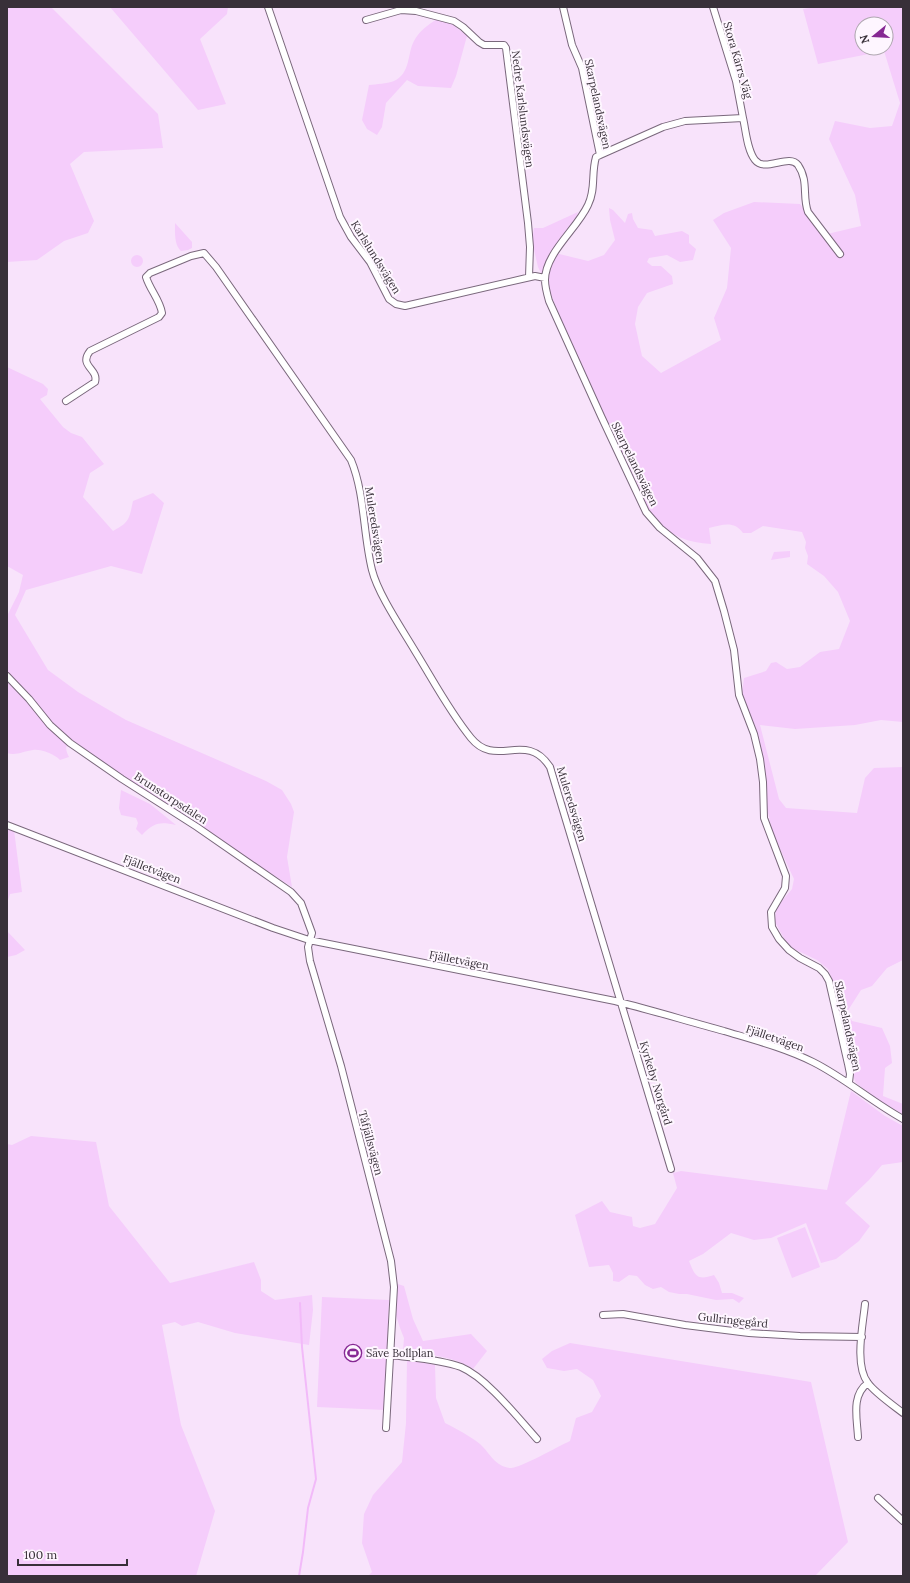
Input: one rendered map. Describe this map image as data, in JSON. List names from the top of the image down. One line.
{"streets":{"street":["Stora Kärrs Väg","Skarpelandsvägen","Nedre Karlslundsvägen","Karlslundsvägen","Muleredsvägen","Brunstorpsdalen","Fjälletvägen","Kyrkeby Norgård","Tåfjällsvägen","Gullringegård"]},"crossings":[["Skarpelandsvägen","Karlslundsvägen"],["Skarpelandsvägen","Fjälletvägen"],["Nedre Karlslundsvägen","Karlslundsvägen"],["Muleredsvägen","Fjälletvägen"],["Muleredsvägen","Kyrkeby Norgård"],["Brunstorpsdalen","Fjälletvägen"],["Brunstorpsdalen","Tåfjällsvägen"],["Fjälletvägen","Kyrkeby Norgård"],["Fjälletvägen","Tåfjällsvägen"]],"places":{"sports":["Säve Bollplan"]},"scale_bar":"100 m","north":"left"}
